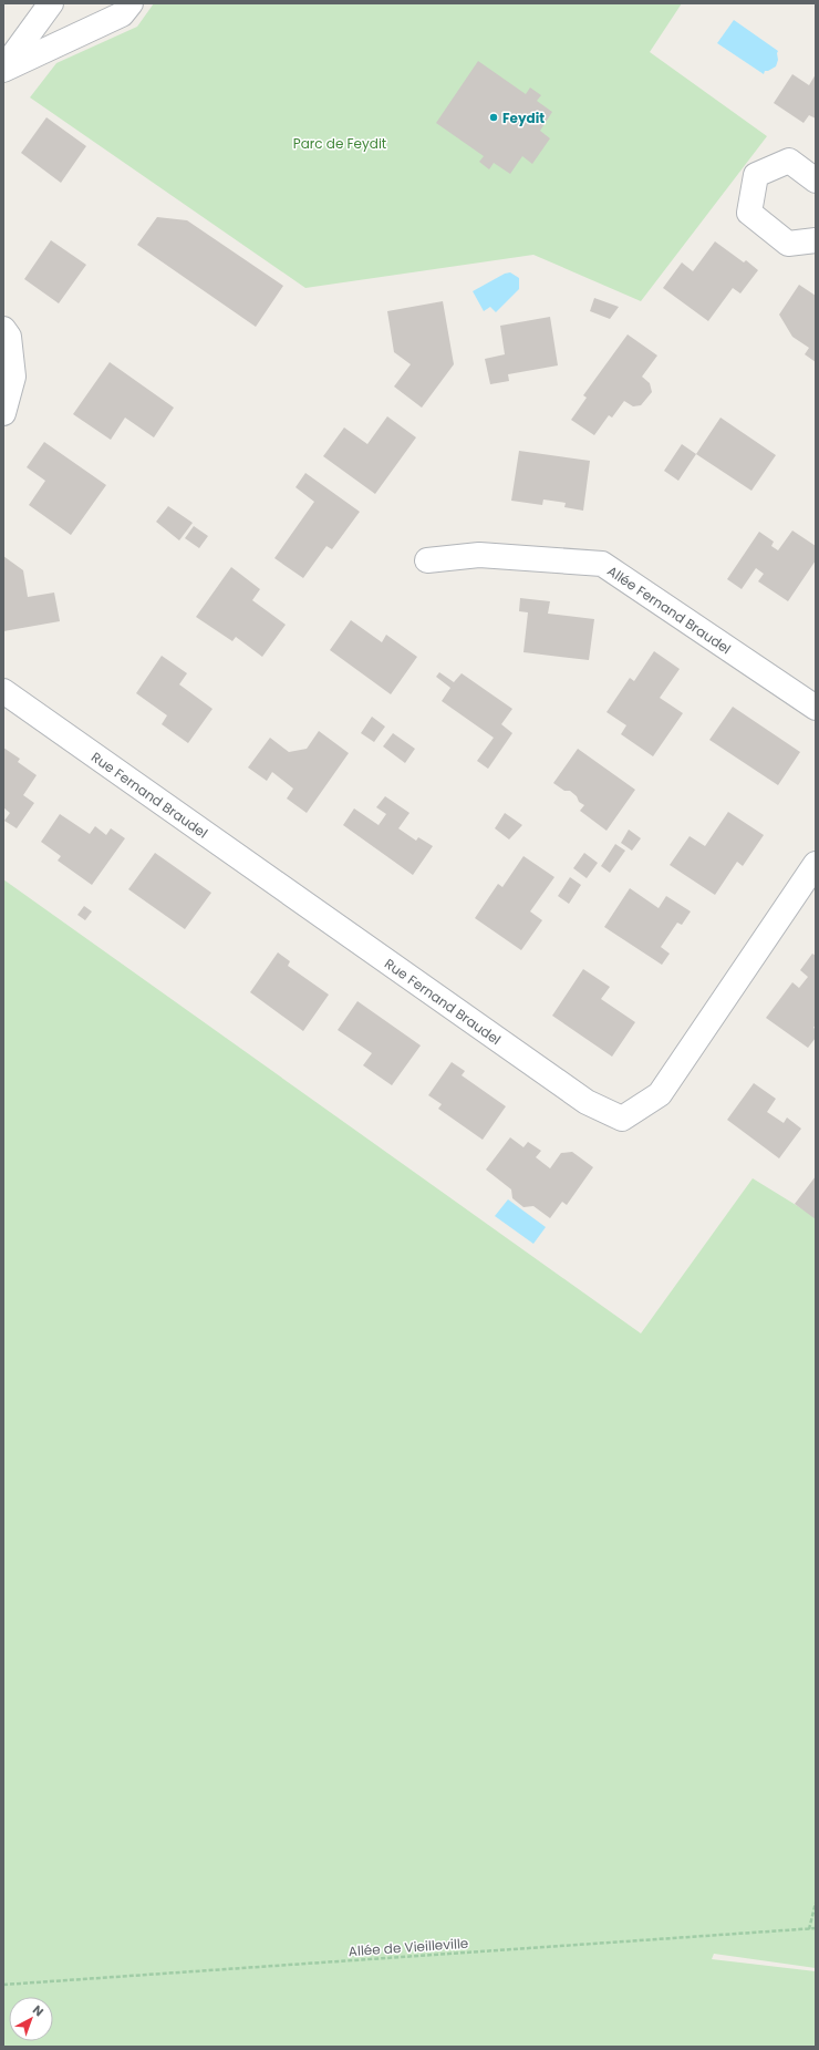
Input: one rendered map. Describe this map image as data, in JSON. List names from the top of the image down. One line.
{"streets":{"street":["Allée Fernand Braudel","Rue Fernand Braudel"],"path":["Allée de Vieilleville"]},"parks":["Parc de Feydit"],"places":["Feydit"],"north":"top right"}
